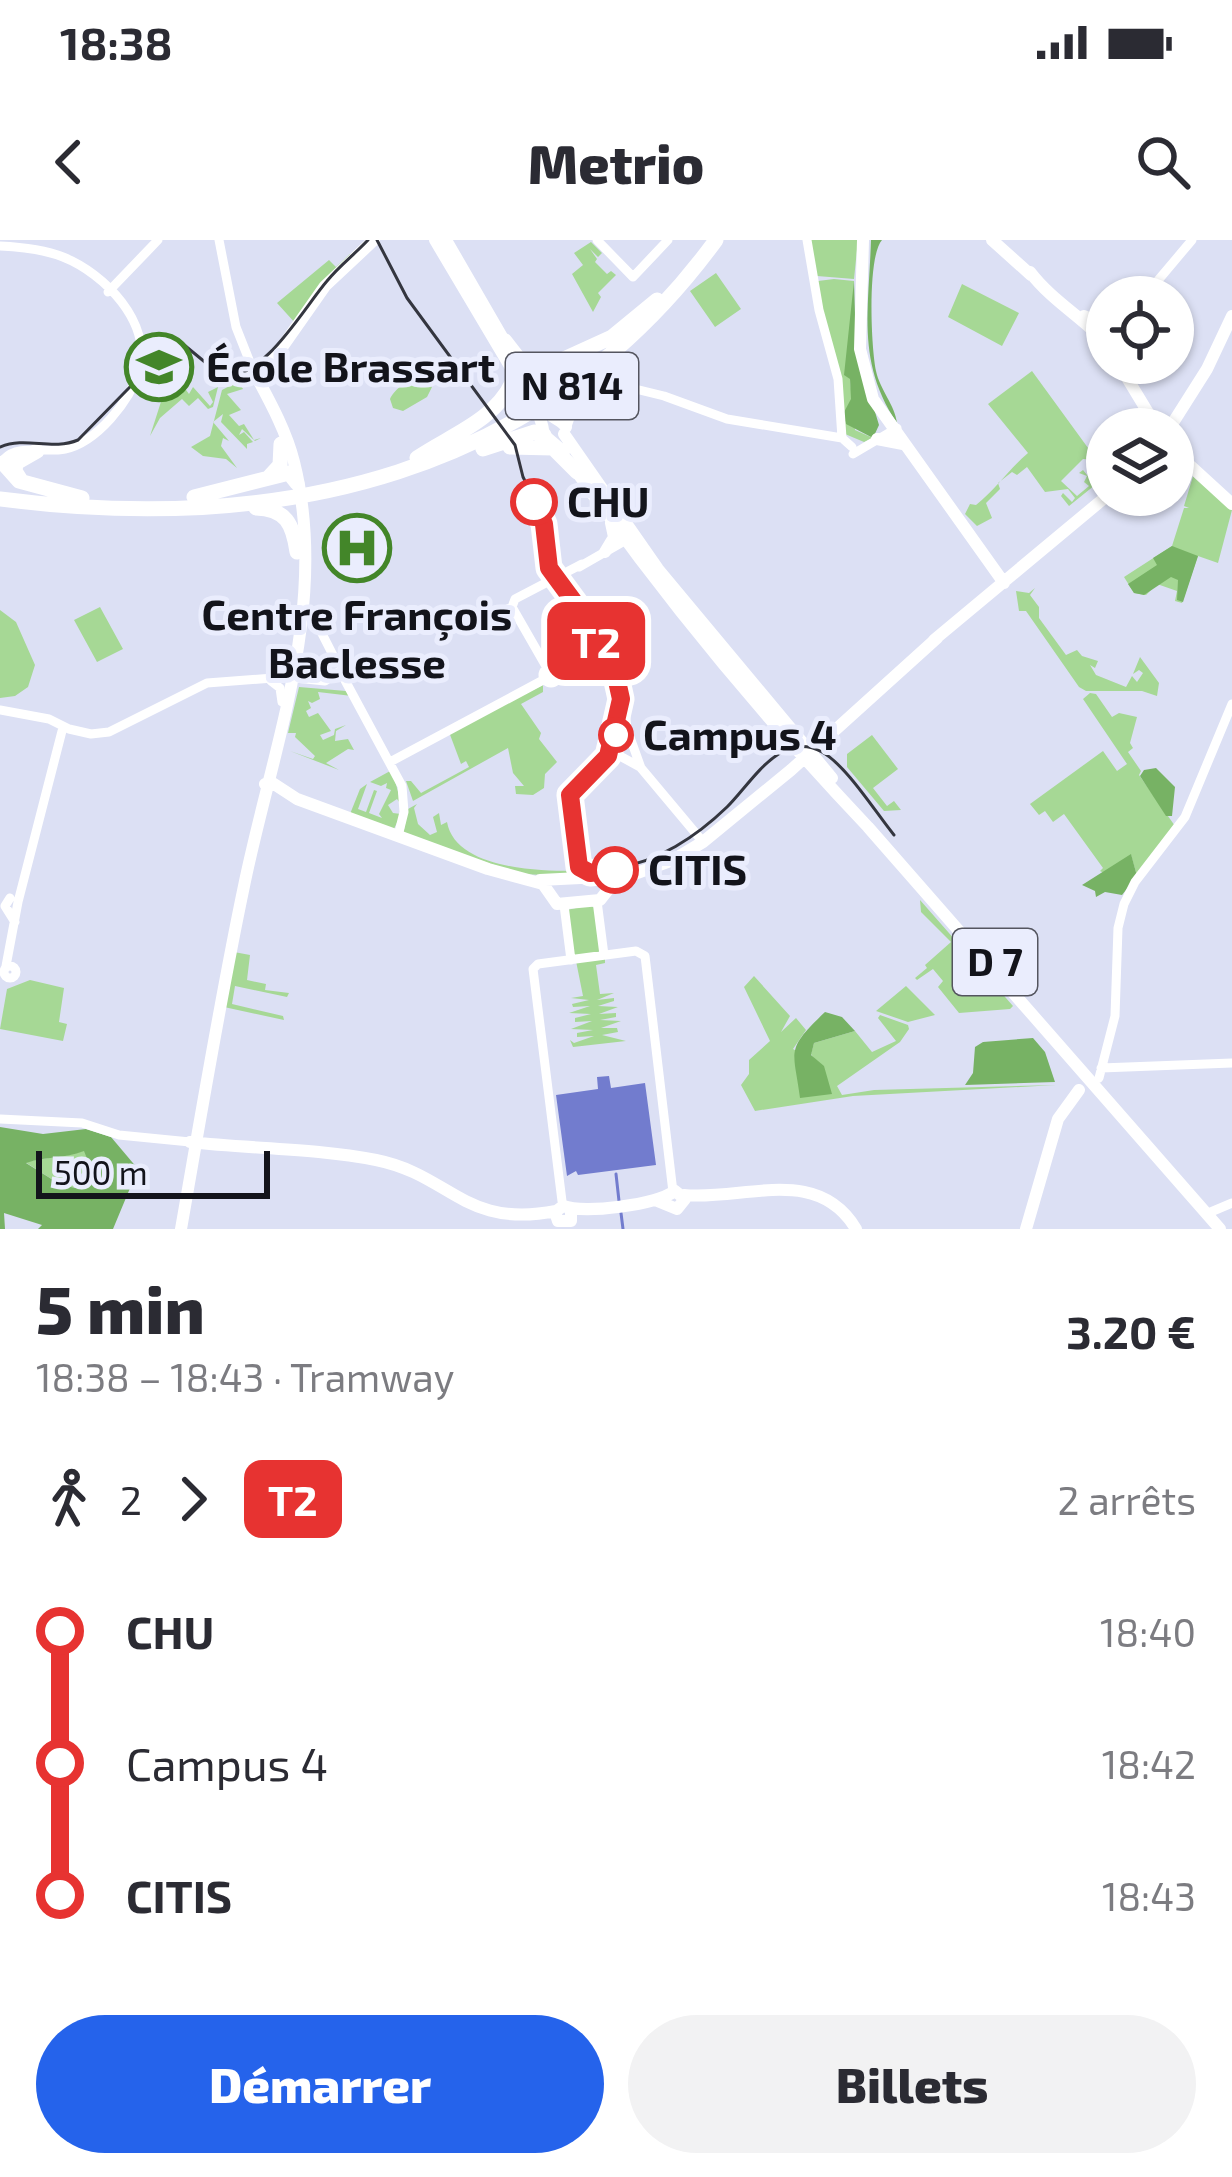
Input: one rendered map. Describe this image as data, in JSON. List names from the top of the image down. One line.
{"streets":{"highway":["N 814"],"main road":["D 7"]},"places":{"school or university":["École Brassart"],"other":["CHU","Campus 4","CITIS"],"hospital":["Centre François Baclesse"]},"lines":["tram line T2"],"scale_bar":"500 m","page":{"status":"18:38","header":"Metrio","on_map":"T2","scale":"500 m","heading":["5 min","18:38 – 18:43 · Tramway","3.20 €"],"legs":["2","T2","2 arrêts"],"list":[{"name":"CHU","value":"18:40"},{"name":"Campus 4","value":"18:42"},{"name":"CITIS","value":"18:43"}],"buttons":["Démarrer","Billets"]}}
